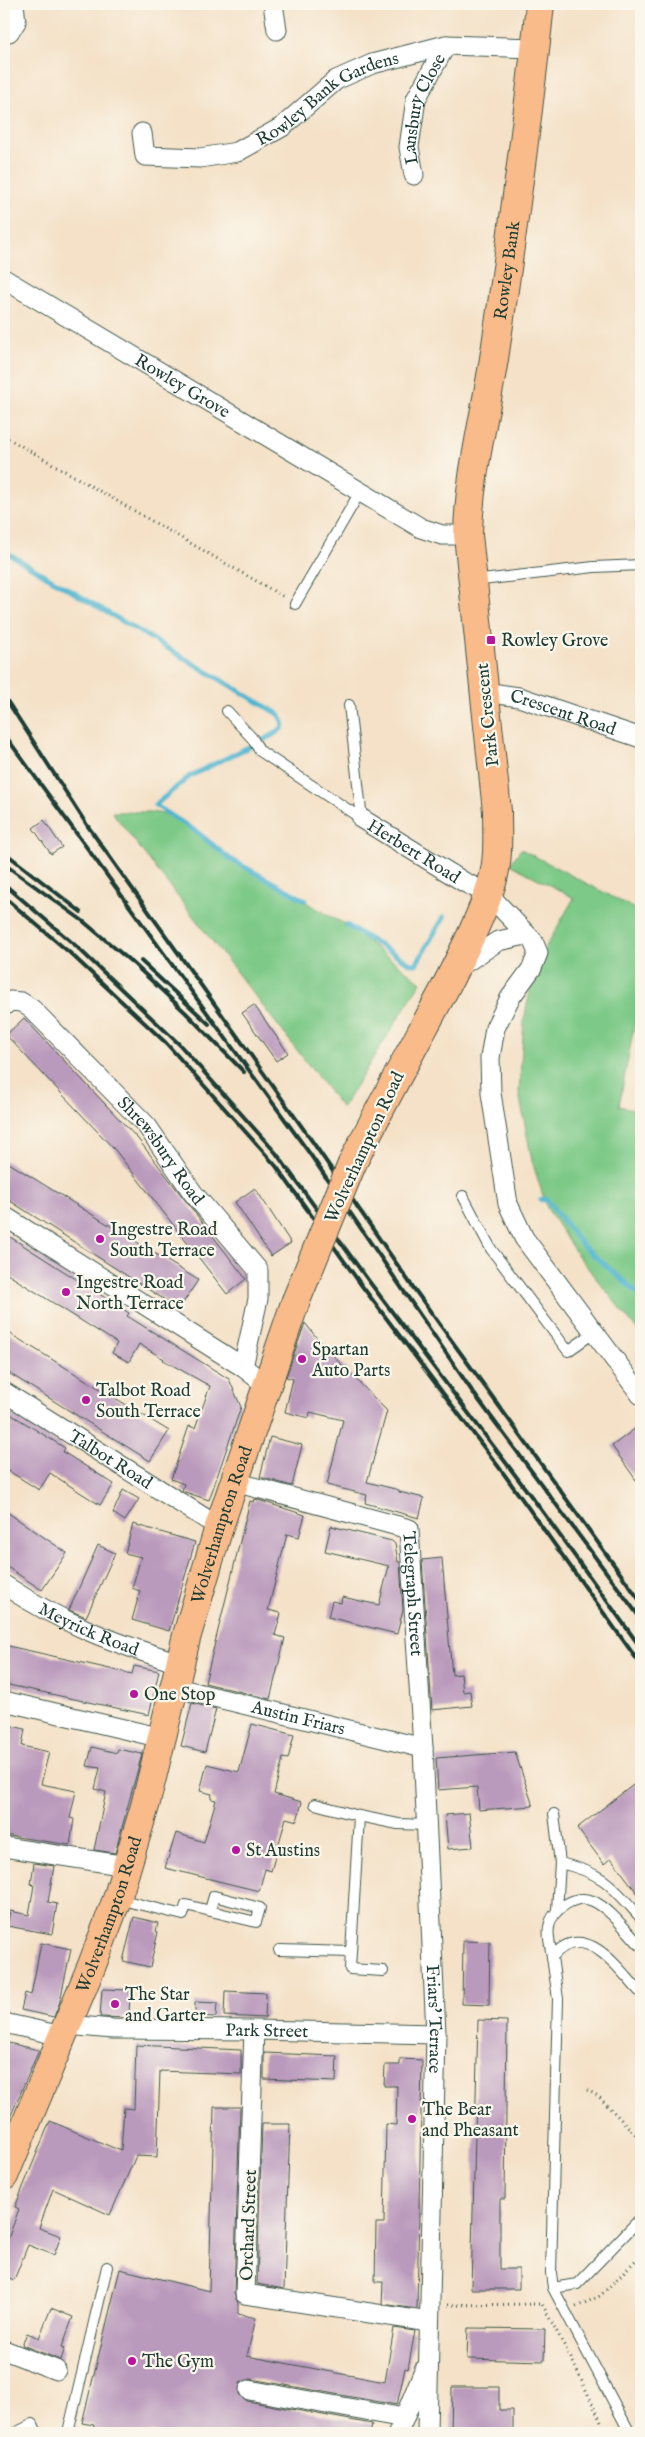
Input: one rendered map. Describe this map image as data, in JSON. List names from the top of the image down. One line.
{"streets":{"highway":["Rowley Bank","Park Crescent","Wolverhampton Road"],"street":["Rowley Bank Gardens","Lansbury Close","Rowley Grove","Crescent Road","Herbert Road","Shrewsbury Road","Talbot Road","Telegraph Street","Meyrick Road","Austin Friars","Friars' Terrace","Park Street","Orchard Street"]},"crossings":[["Rowley Bank Gardens","Lansbury Close"],["Rowley Bank Gardens","Rowley Bank"],["Rowley Bank","Rowley Grove"],["Rowley Bank","Park Crescent"],["Rowley Grove","Park Crescent"],["Crescent Road","Park Crescent"],["Park Crescent","Herbert Road"],["Park Crescent","Wolverhampton Road"],["Herbert Road","Wolverhampton Road"],["Wolverhampton Road","Talbot Road"],["Wolverhampton Road","Telegraph Street"],["Wolverhampton Road","Meyrick Road"],["Wolverhampton Road","Austin Friars"],["Wolverhampton Road","Park Street"],["Telegraph Street","Austin Friars"],["Telegraph Street","Friars' Terrace"],["Meyrick Road","Austin Friars"],["Austin Friars","Friars' Terrace"],["Friars' Terrace","Park Street"],["Friars' Terrace","Orchard Street"],["Park Street","Orchard Street"]],"places":{"transit":["Rowley Grove"],"other":["Ingestre Road South Terrace","Ingestre Road North Terrace","Spartan Auto Parts","Talbot Road South Terrace","One Stop","St Austins","The Star and Garter","The Bear and Pheasant","The Gym"]}}
